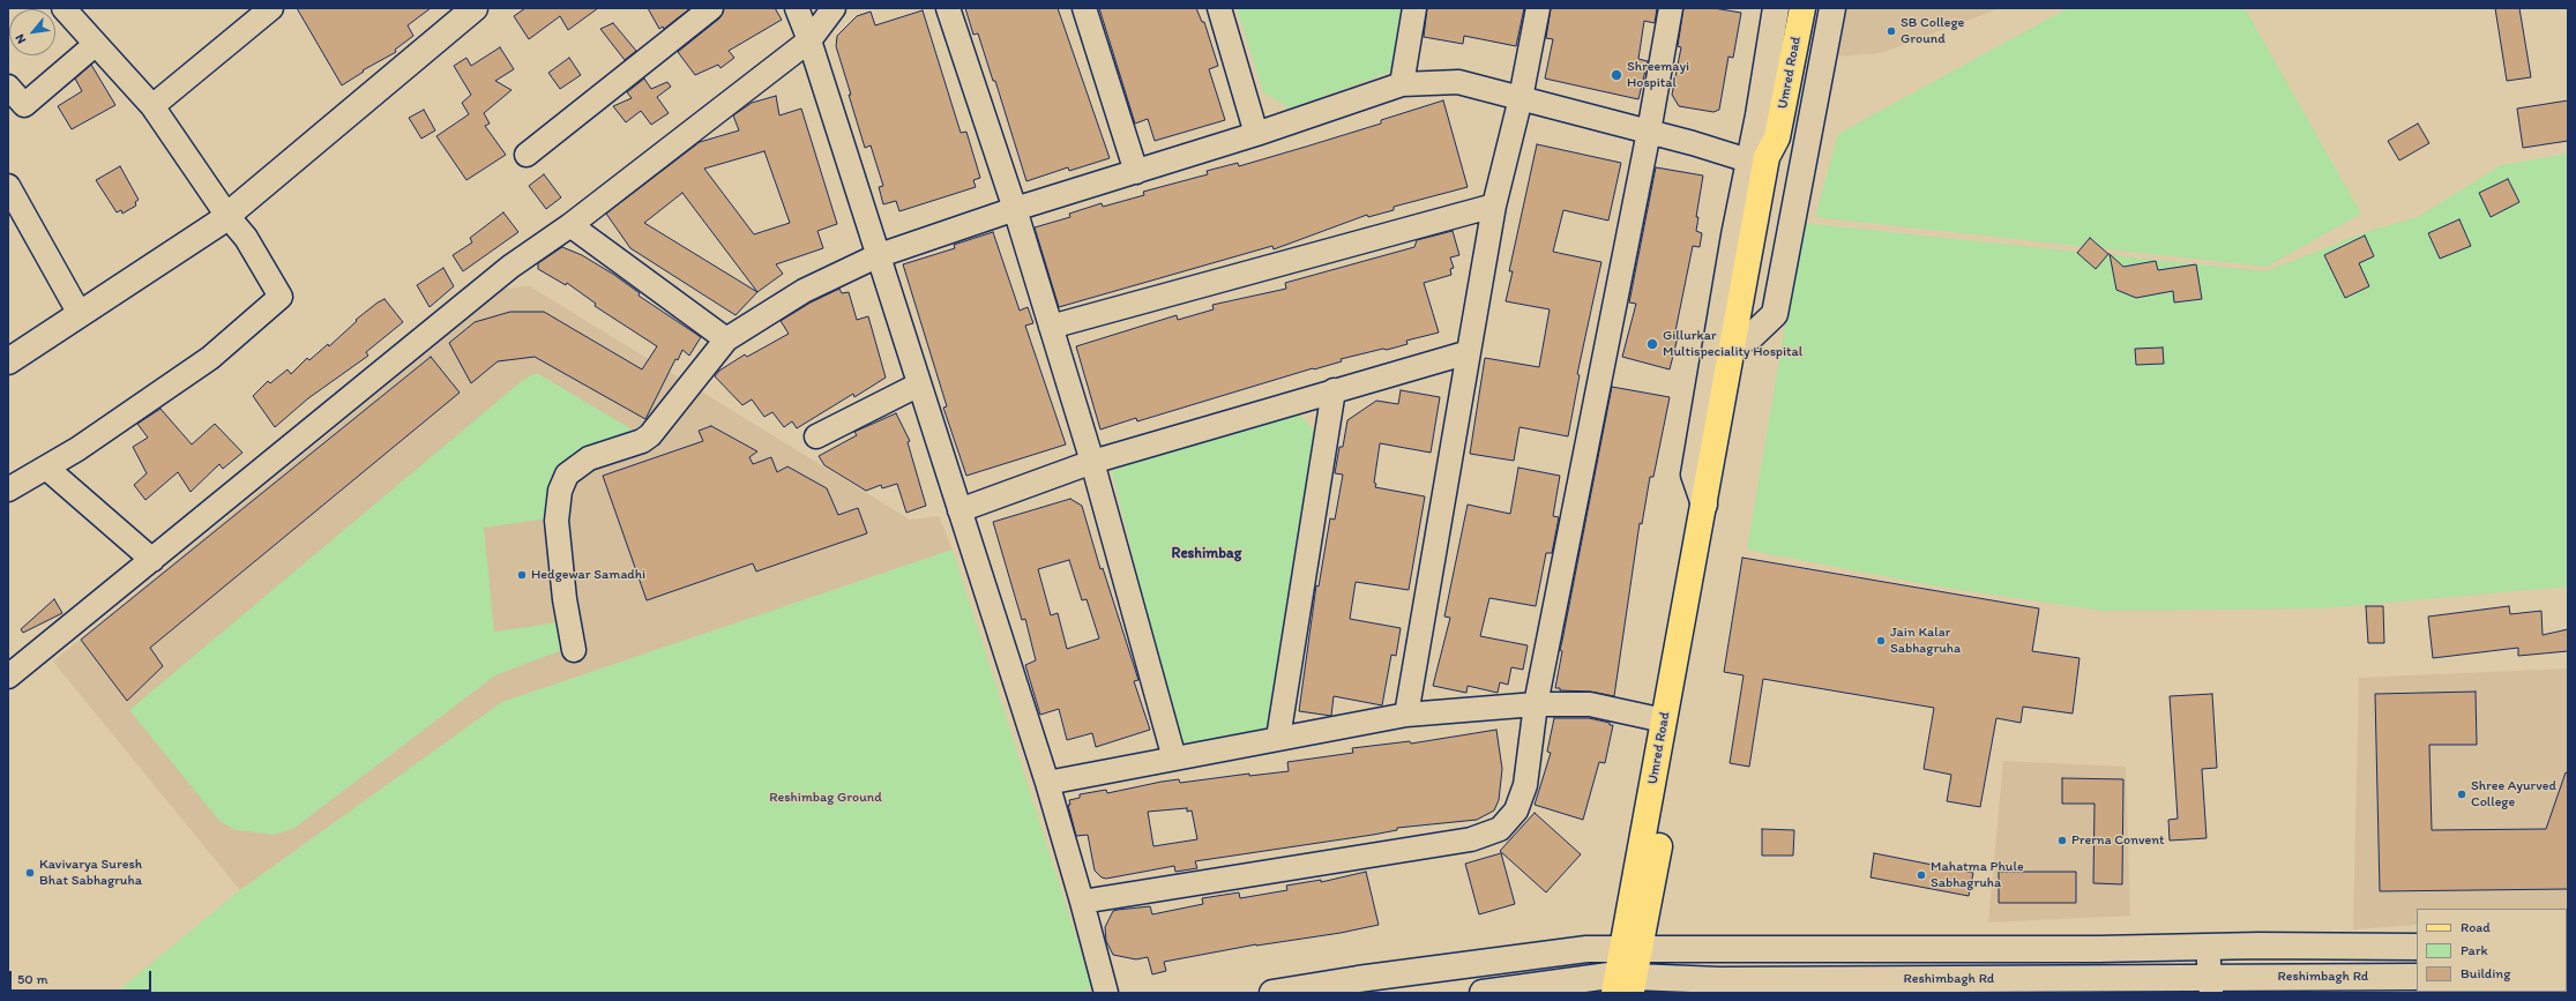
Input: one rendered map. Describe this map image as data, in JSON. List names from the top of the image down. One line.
{"streets":{"main road":["Umred Road","Reshimbagh Rd"]},"districts":["Reshimbag"],"parks":["Reshimbag Ground"],"places":["SB College Ground","Shreemayi Hospital","Gillurkar Multispeciality Hospital","Hedgewar Samadhi","Jain Kalar Sabhagruha","Shree Ayurved College","Prerna Convent","Kavivarya Suresh Bhat Sabhagruha","Mahatma Phule Sabhagruha"],"legend":["Road","Park","Building"],"scale_bar":"50 m","north":"bottom left"}
